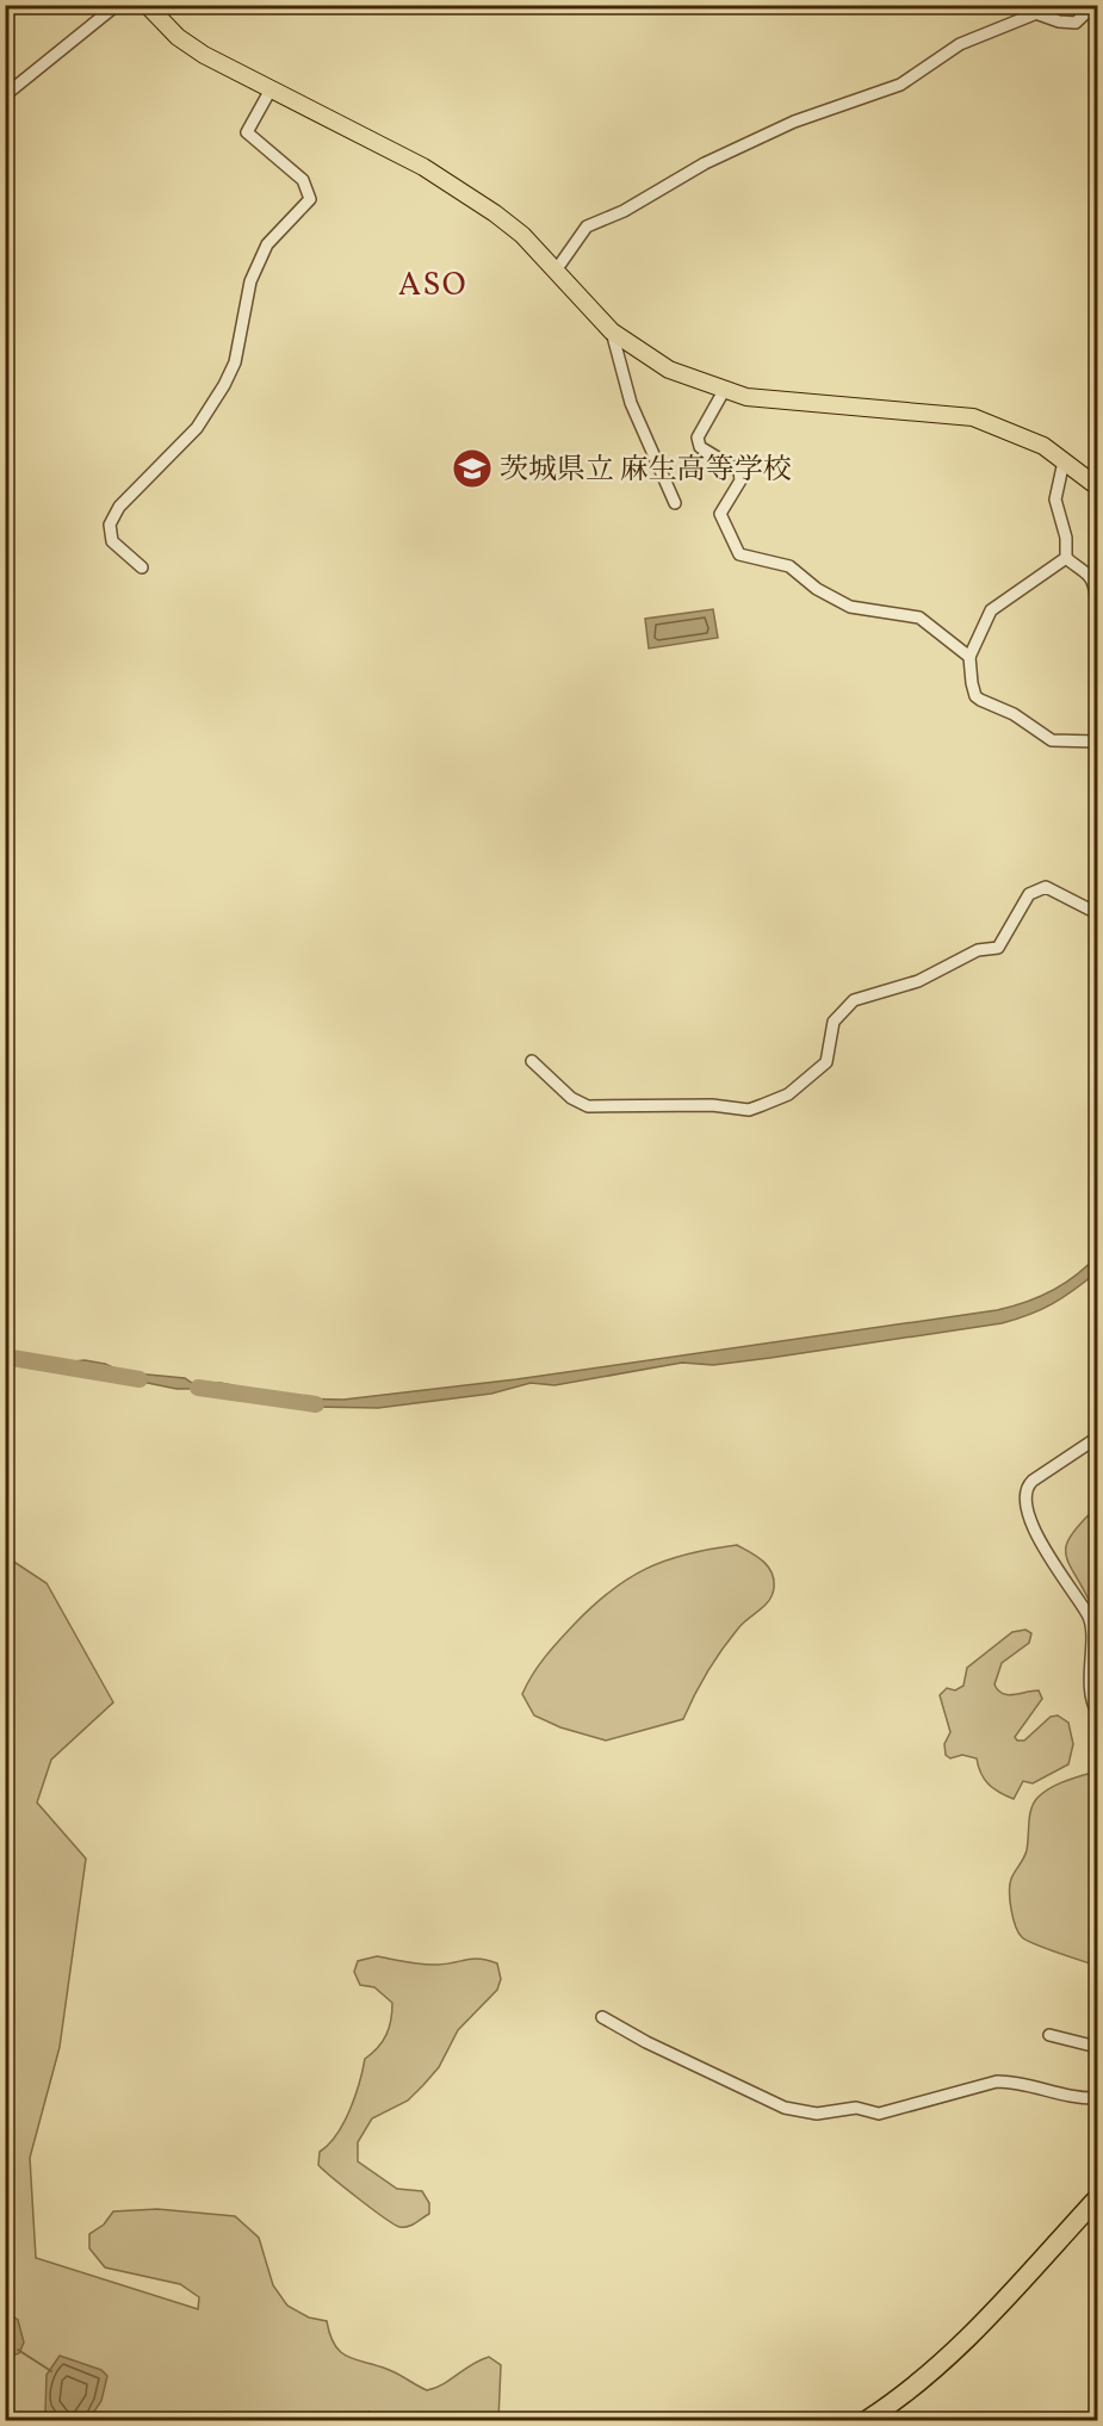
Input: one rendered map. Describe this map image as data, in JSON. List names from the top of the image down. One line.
{"districts":["ASO"],"places":{"school or university":["茨城県立 麻生高等学校"]}}
